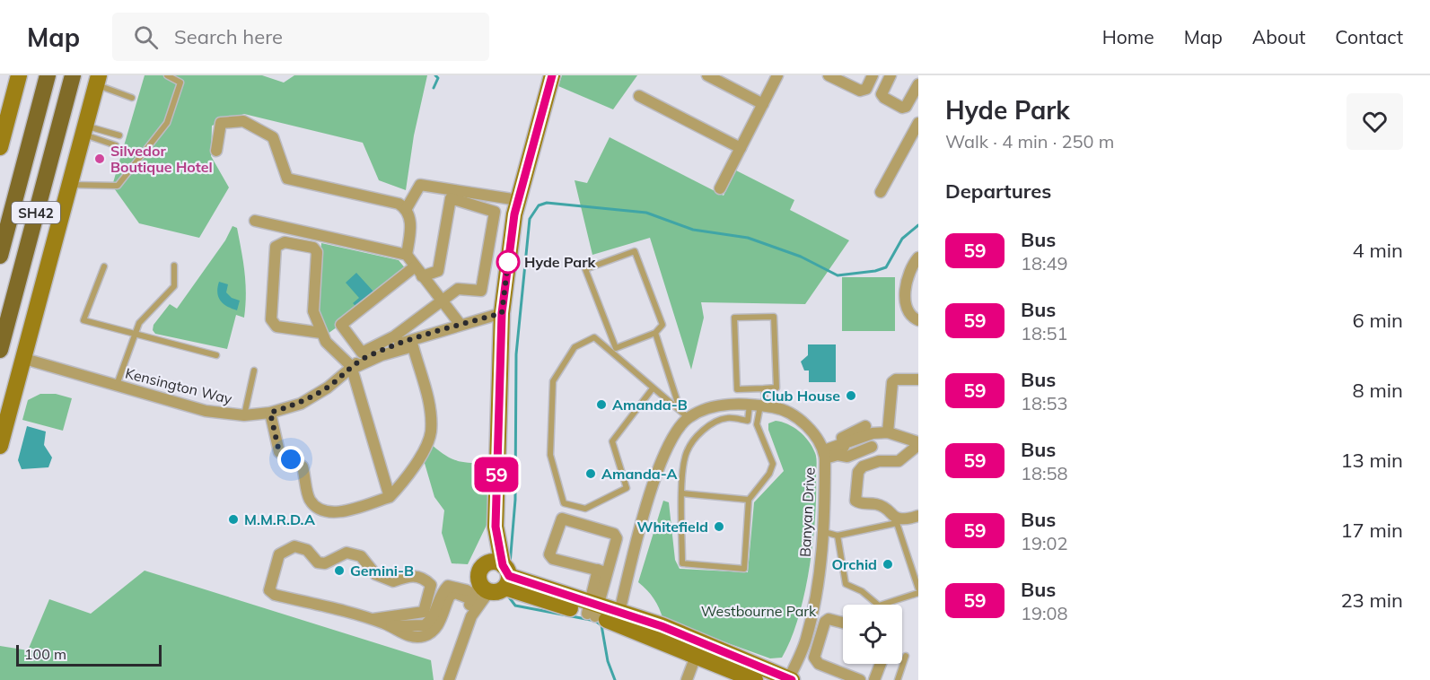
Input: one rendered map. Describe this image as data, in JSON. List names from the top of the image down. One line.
{"streets":{"main road":["SH42"],"street":["Kensington Way","Banyan Drive"]},"parks":["Westbourne Park"],"places":["Silvedor Boutique Hotel","Hyde Park","Club House","Amanda-B","Amanda-A","M.M.R.D.A","Whitefield","Orchid","Gemini-B"],"lines":["bus line 59"],"scale_bar":"100 m","page":{"header":"Map","search":"Search here","nav":["Home","Map","About","Contact"],"on_map":"59","heading":[["Hyde Park","Walk · 4 min · 250 m"],"Departures"],"list":[{"mark":"59","name":"Bus","note":"18:49","value":"4 min"},{"mark":"59","name":"Bus","note":"18:51","value":"6 min"},{"mark":"59","name":"Bus","note":"18:53","value":"8 min"},{"mark":"59","name":"Bus","note":"18:58","value":"13 min"},{"mark":"59","name":"Bus","note":"19:02","value":"17 min"},{"mark":"59","name":"Bus","note":"19:08","value":"23 min"}],"scale":"100 m"}}
